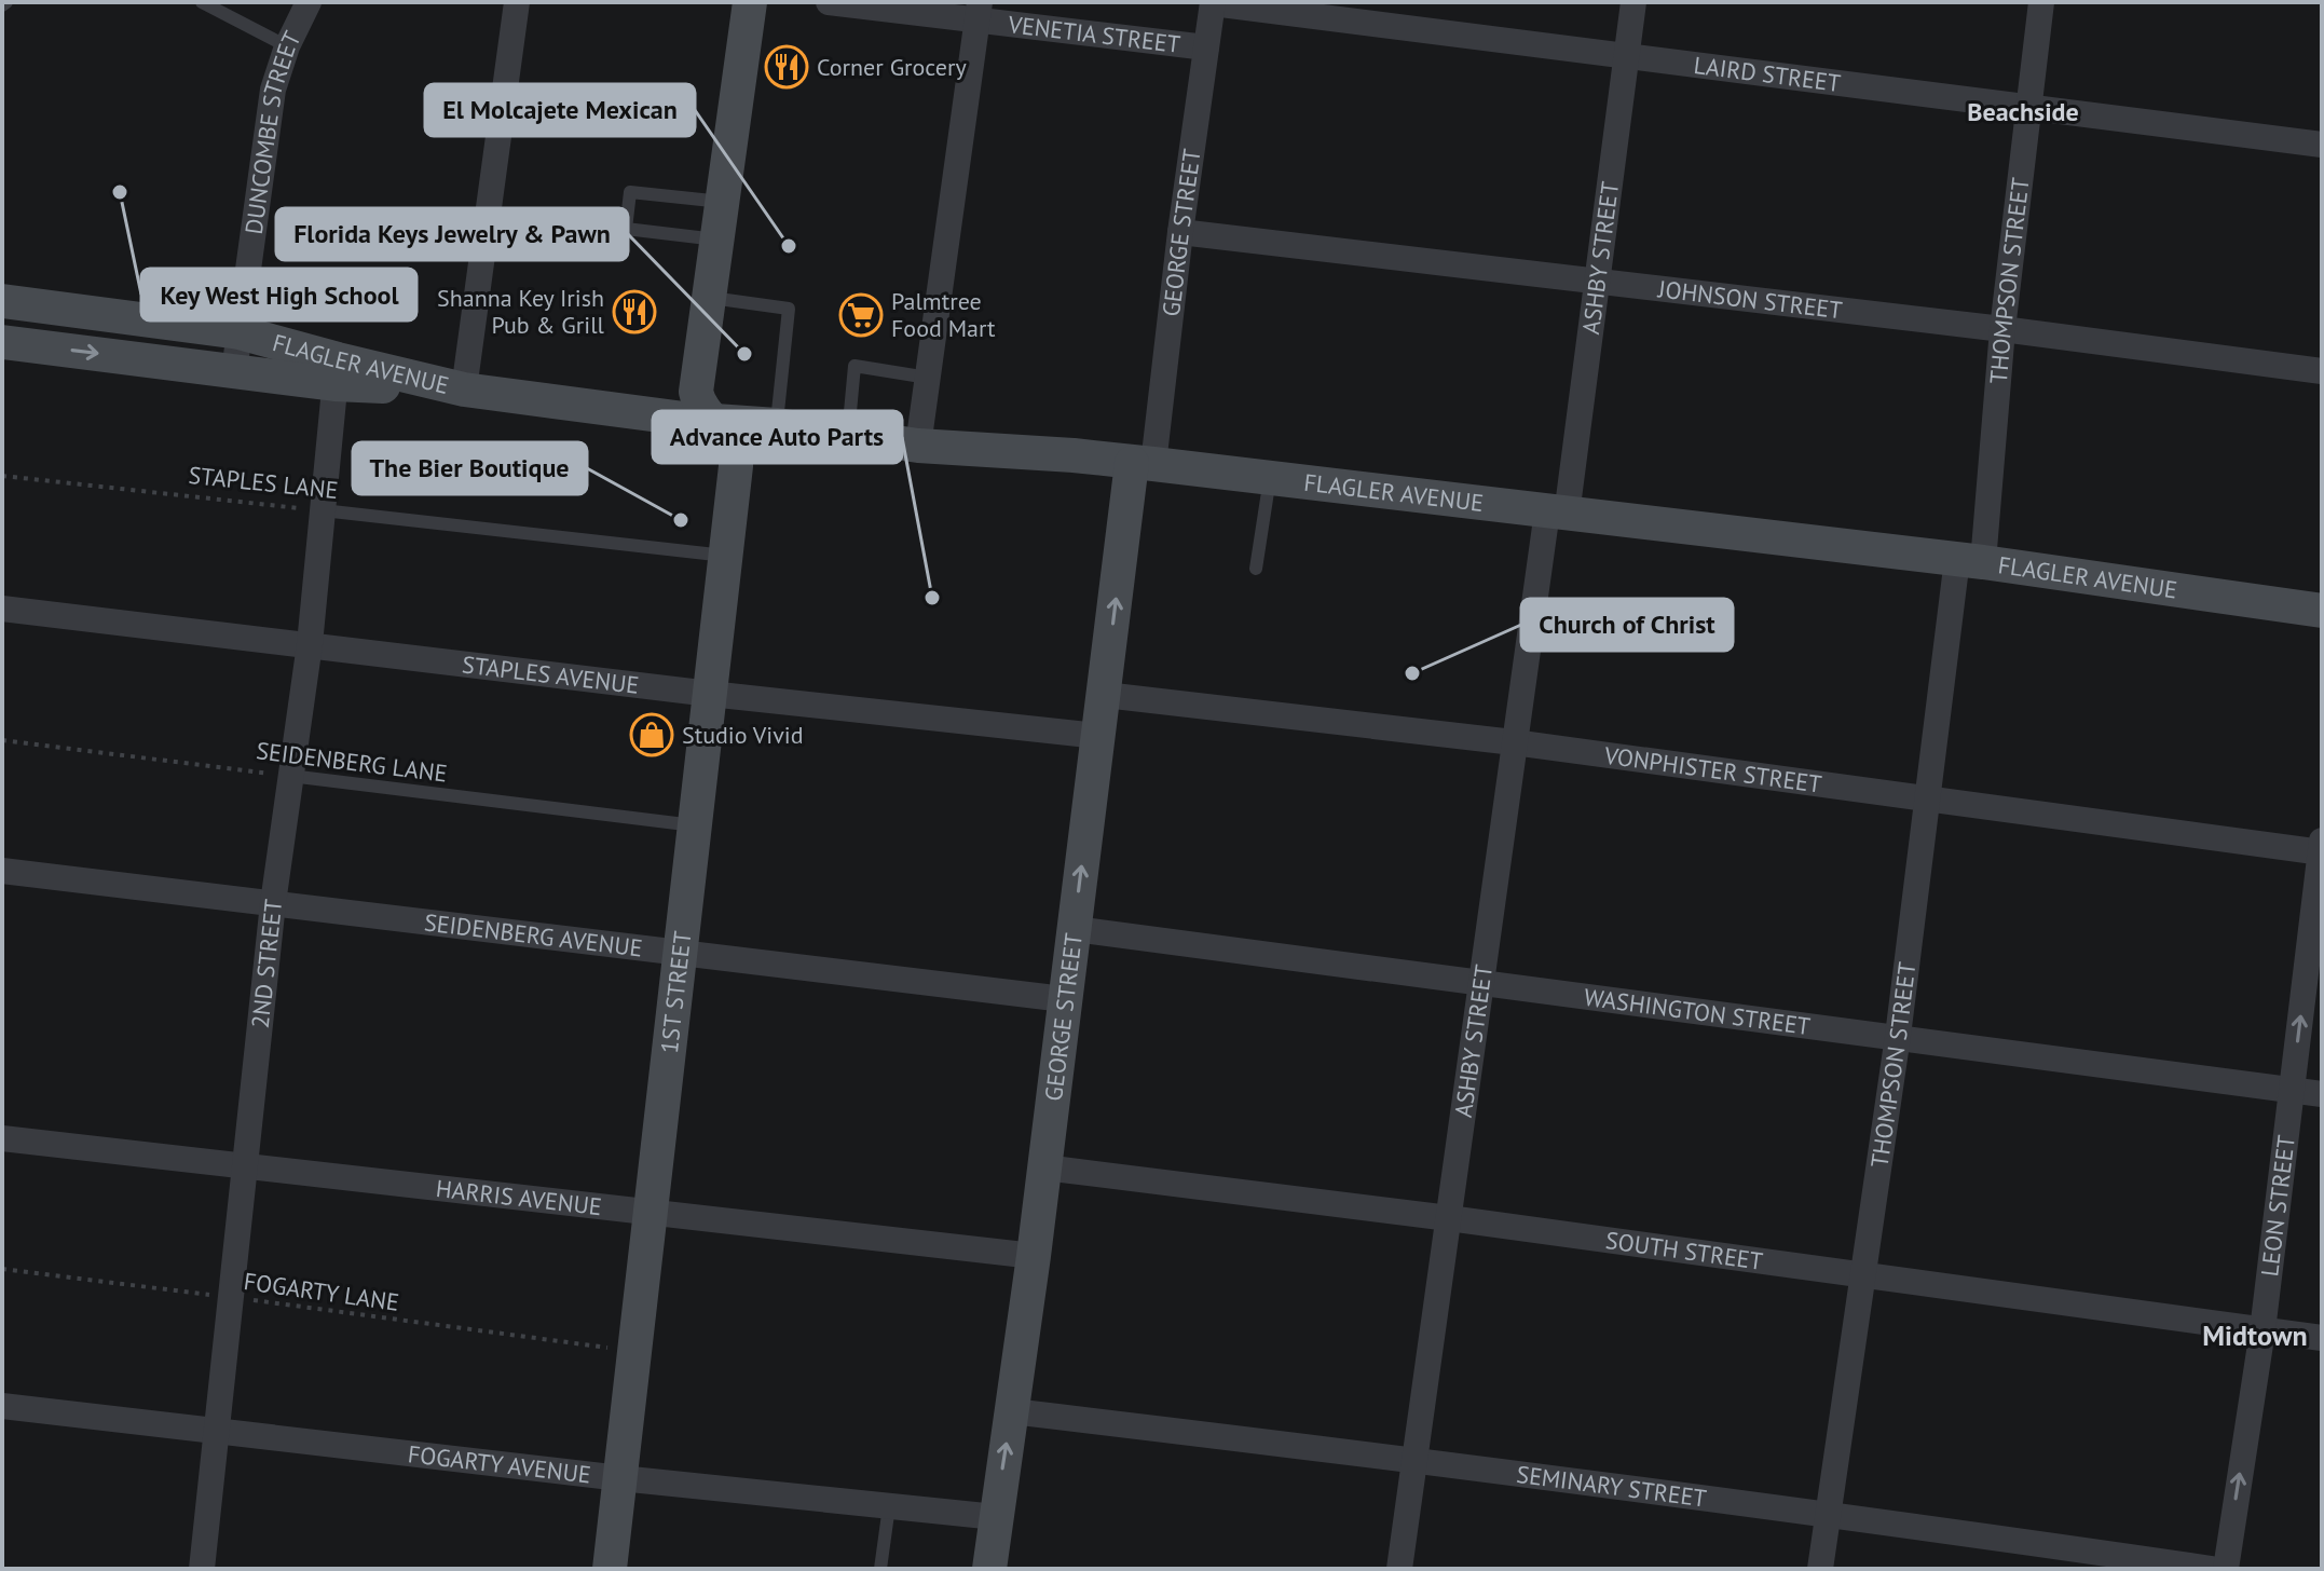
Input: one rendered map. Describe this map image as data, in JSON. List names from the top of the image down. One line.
{"streets":{"street":["VENETIA STREET","LAIRD STREET","DUNCOMBE STREET","GEORGE STREET","ASHBY STREET","THOMPSON STREET","JOHNSON STREET","FLAGLER AVENUE","STAPLES AVENUE","VONPHISTER STREET","SEIDENBERG AVENUE","2ND STREET","1ST STREET","WASHINGTON STREET","HARRIS AVENUE","LEON STREET","SOUTH STREET","FOGARTY AVENUE","SEMINARY STREET"],"lane":["STAPLES LANE","SEIDENBERG LANE"],"path":["FOGARTY LANE"]},"crossings":[["VENETIA STREET","GEORGE STREET"],["LAIRD STREET","GEORGE STREET"],["LAIRD STREET","ASHBY STREET"],["LAIRD STREET","THOMPSON STREET"],["DUNCOMBE STREET","FLAGLER AVENUE"],["GEORGE STREET","JOHNSON STREET"],["GEORGE STREET","FLAGLER AVENUE"],["GEORGE STREET","STAPLES AVENUE"],["GEORGE STREET","VONPHISTER STREET"],["GEORGE STREET","SEIDENBERG AVENUE"],["GEORGE STREET","WASHINGTON STREET"],["GEORGE STREET","HARRIS AVENUE"],["GEORGE STREET","SOUTH STREET"],["GEORGE STREET","FOGARTY AVENUE"],["GEORGE STREET","SEMINARY STREET"],["ASHBY STREET","JOHNSON STREET"],["ASHBY STREET","FLAGLER AVENUE"],["ASHBY STREET","VONPHISTER STREET"],["ASHBY STREET","WASHINGTON STREET"],["ASHBY STREET","SOUTH STREET"],["ASHBY STREET","SEMINARY STREET"],["THOMPSON STREET","JOHNSON STREET"],["THOMPSON STREET","FLAGLER AVENUE"],["THOMPSON STREET","VONPHISTER STREET"],["THOMPSON STREET","WASHINGTON STREET"],["THOMPSON STREET","SOUTH STREET"],["THOMPSON STREET","SEMINARY STREET"],["FLAGLER AVENUE","2ND STREET"],["FLAGLER AVENUE","1ST STREET"],["STAPLES LANE","2ND STREET"],["STAPLES LANE","1ST STREET"],["STAPLES AVENUE","2ND STREET"],["STAPLES AVENUE","1ST STREET"],["SEIDENBERG LANE","2ND STREET"],["SEIDENBERG LANE","1ST STREET"],["VONPHISTER STREET","LEON STREET"],["SEIDENBERG AVENUE","2ND STREET"],["SEIDENBERG AVENUE","1ST STREET"],["2ND STREET","HARRIS AVENUE"],["2ND STREET","FOGARTY LANE"],["2ND STREET","FOGARTY AVENUE"],["1ST STREET","HARRIS AVENUE"],["1ST STREET","FOGARTY LANE"],["1ST STREET","FOGARTY AVENUE"],["WASHINGTON STREET","LEON STREET"],["LEON STREET","SOUTH STREET"]],"one_way":["LEON STREET"],"districts":["Beachside","Midtown"],"places":{"restaurant":["Corner Grocery","Shanna Key Irish Pub & Grill"],"other":["Key West High School","El Molcajete Mexican","Florida Keys Jewelry & Pawn","The Bier Boutique","Advance Auto Parts","Church of Christ"],"supermarket":["Palmtree Food Mart"],"shop":["Studio Vivid"]}}
